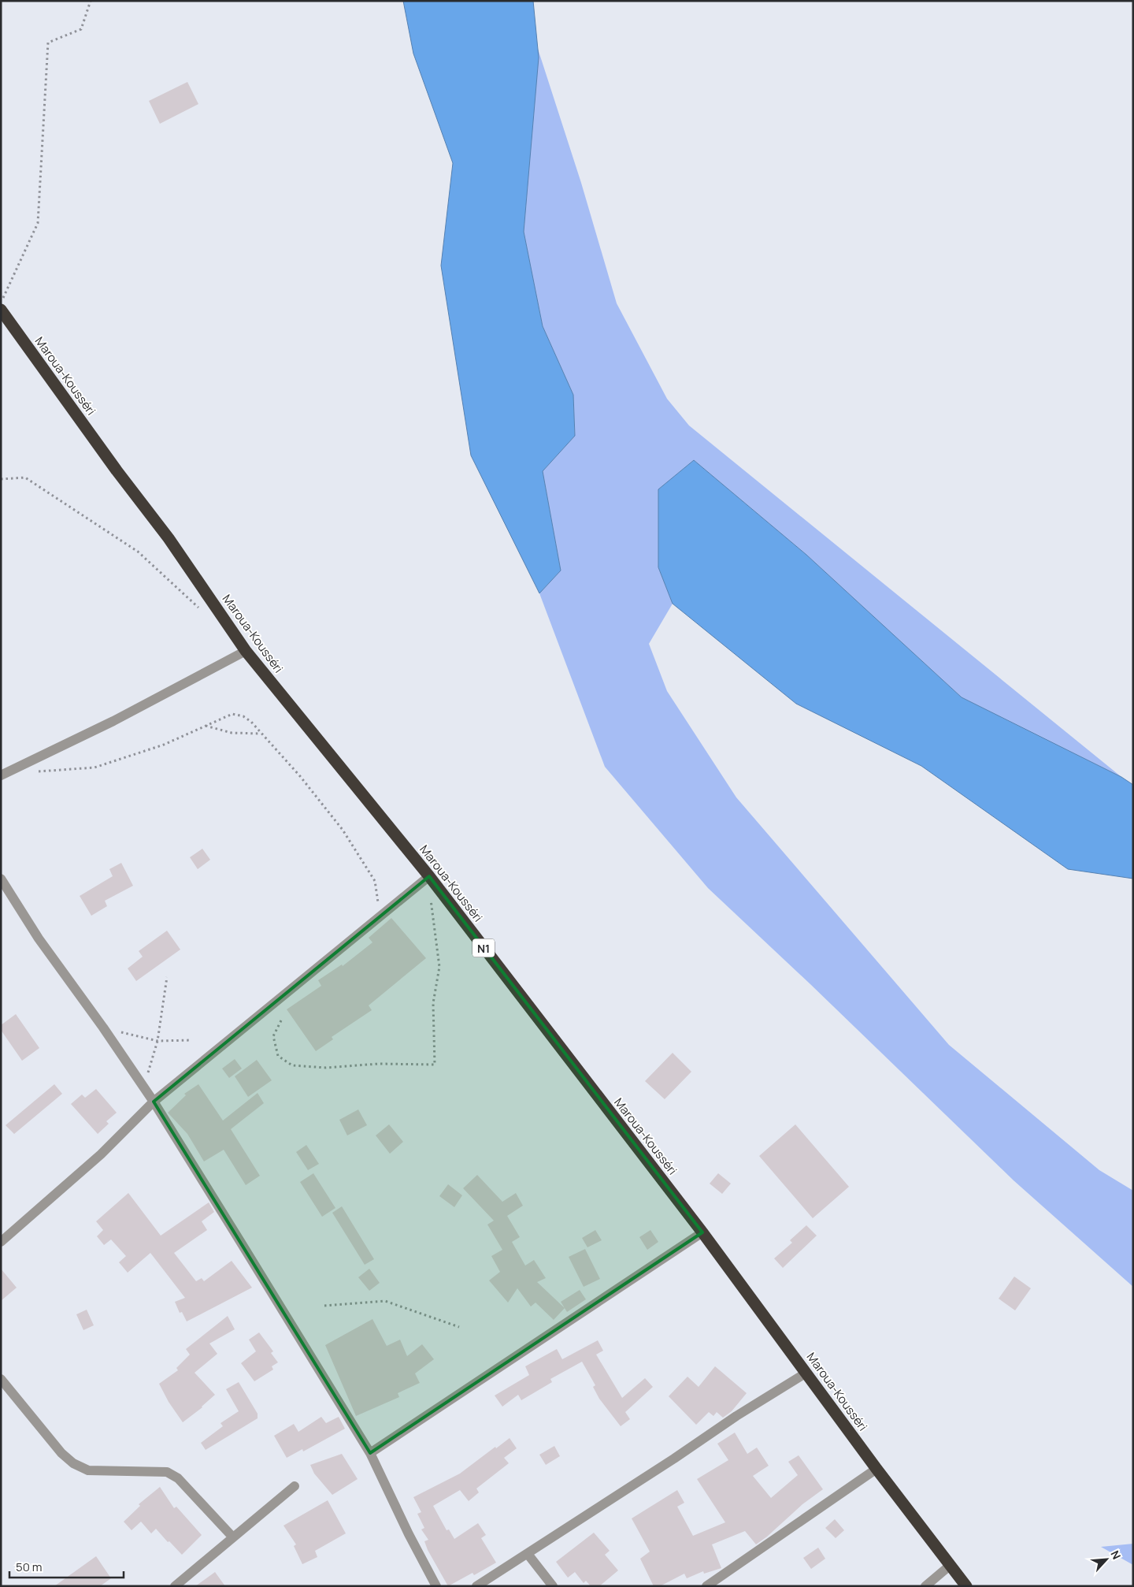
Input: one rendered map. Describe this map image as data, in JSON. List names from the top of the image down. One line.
{"streets":{"highway":["Maroua-Kousséri","N1"]},"scale_bar":"50 m","north":"top right"}
